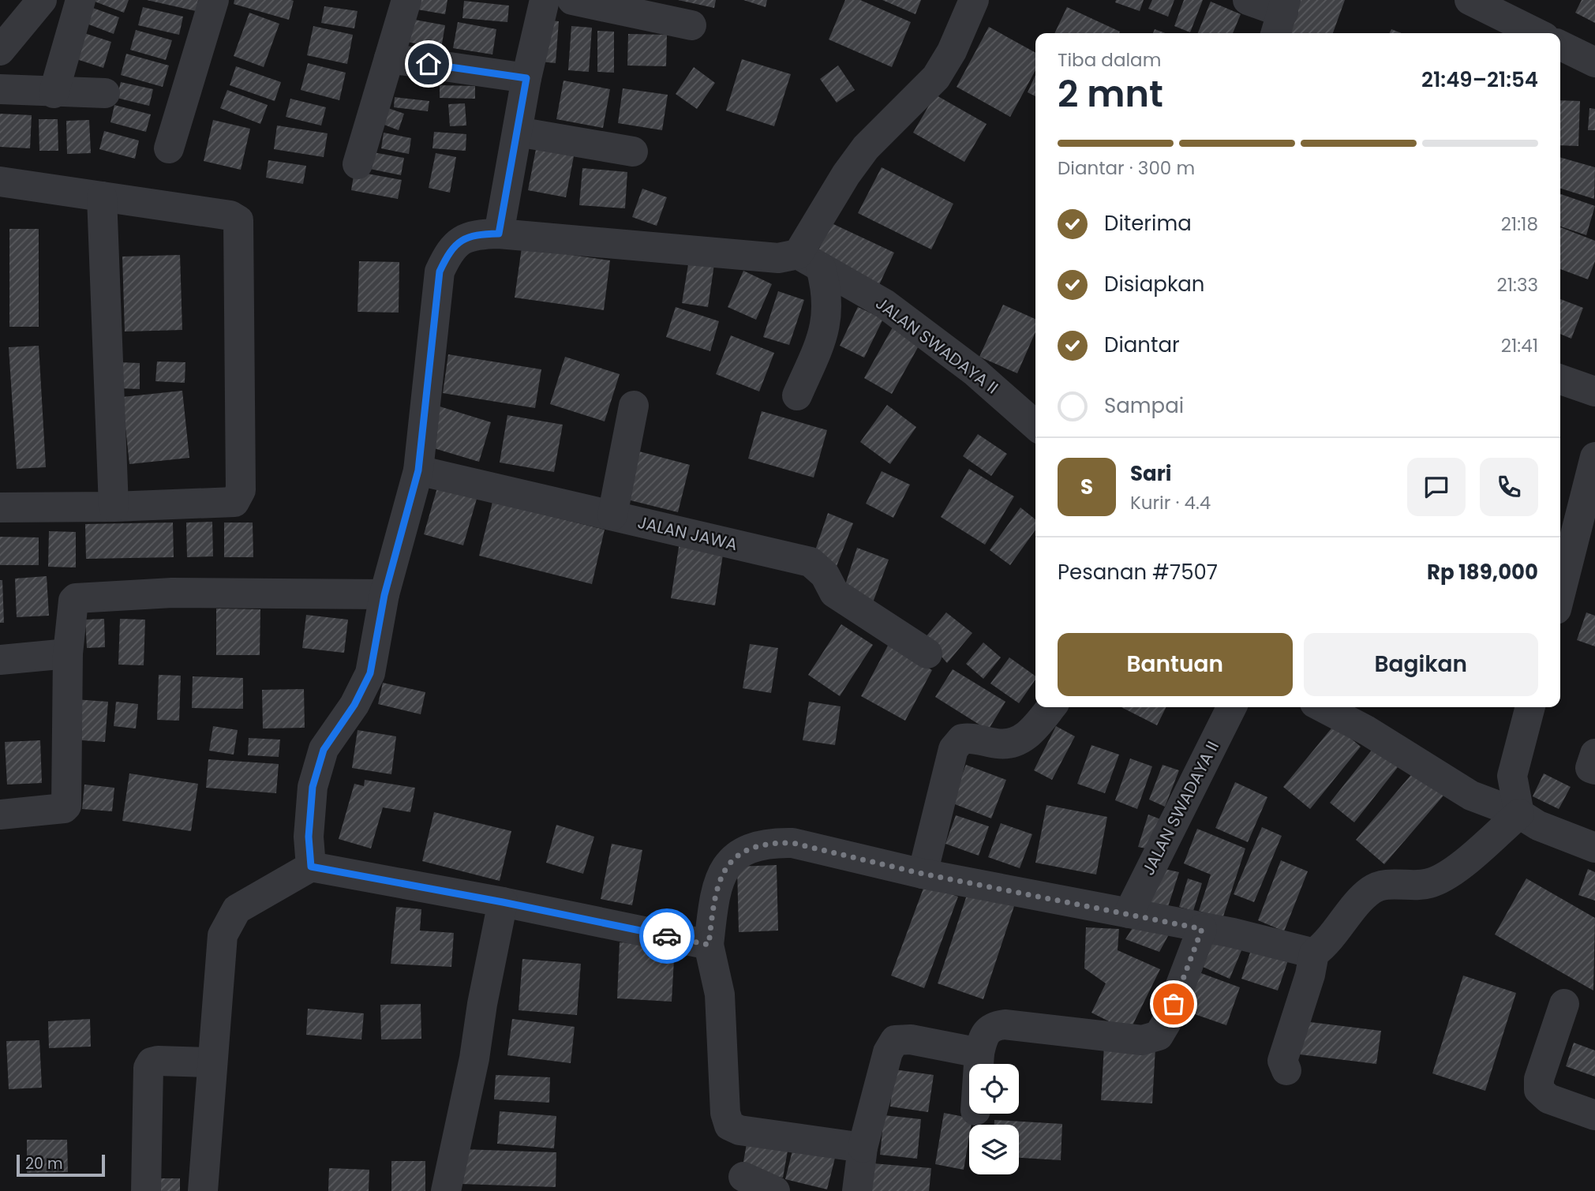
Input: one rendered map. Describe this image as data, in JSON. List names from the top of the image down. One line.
{"streets":{"street":["JALAN SWADAYA II","JALAN JAWA"]},"scale_bar":"20 m","page":{"heading":["2 mnt","Tiba dalam","21:49–21:54"],"panel":["Sari","Kurir · 4.4","Pesanan #7507","Rp 189,000"],"bar":"Diantar · 300 m","list":[["Diterima","21:18"],["Disiapkan","21:33"],["Diantar","21:41"],"Sampai"],"round":"S","buttons":["Bantuan","Bagikan"],"scale":"20 m"}}
